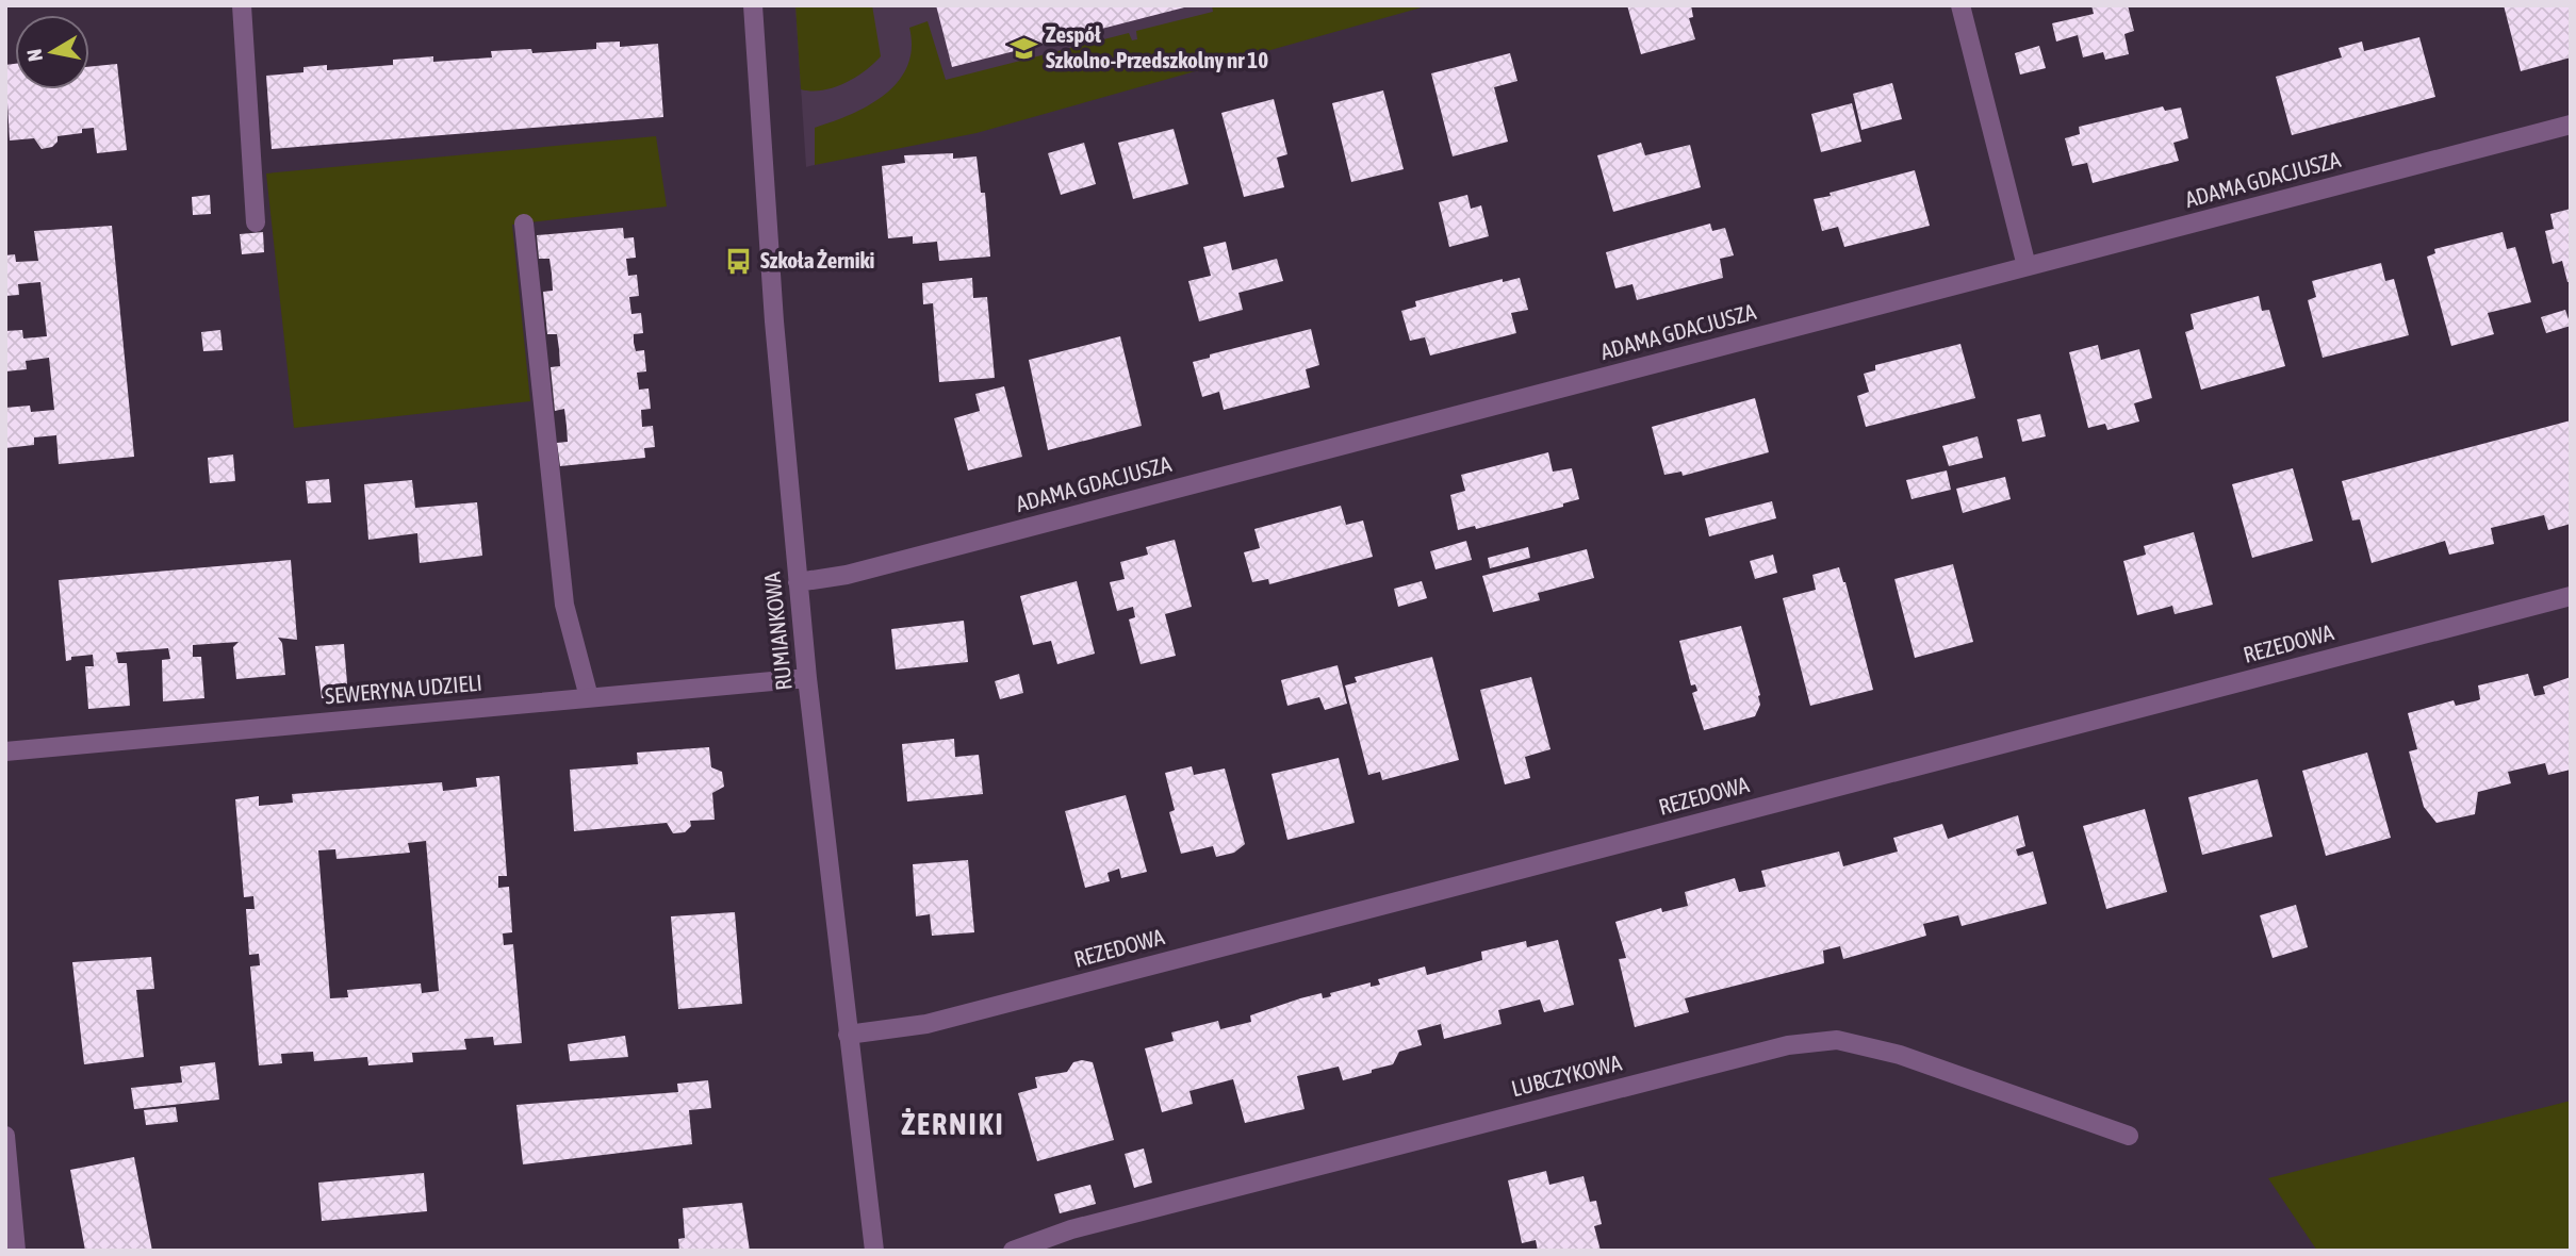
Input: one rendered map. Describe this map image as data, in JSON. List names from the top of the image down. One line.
{"streets":{"street":["ADAMA GDACJUSZA","RUMIANKOWA","REZEDOWA","SEWERYNA UDZIELI","LUBCZYKOWA"]},"crossings":[["ADAMA GDACJUSZA","RUMIANKOWA"],["RUMIANKOWA","REZEDOWA"],["RUMIANKOWA","SEWERYNA UDZIELI"]],"districts":["ŻERNIKI"],"places":{"school or university":["Zespół Szkolno-Przedszkolny nr 10"],"bus stop":["Szkoła Żerniki"]},"north":"left"}
